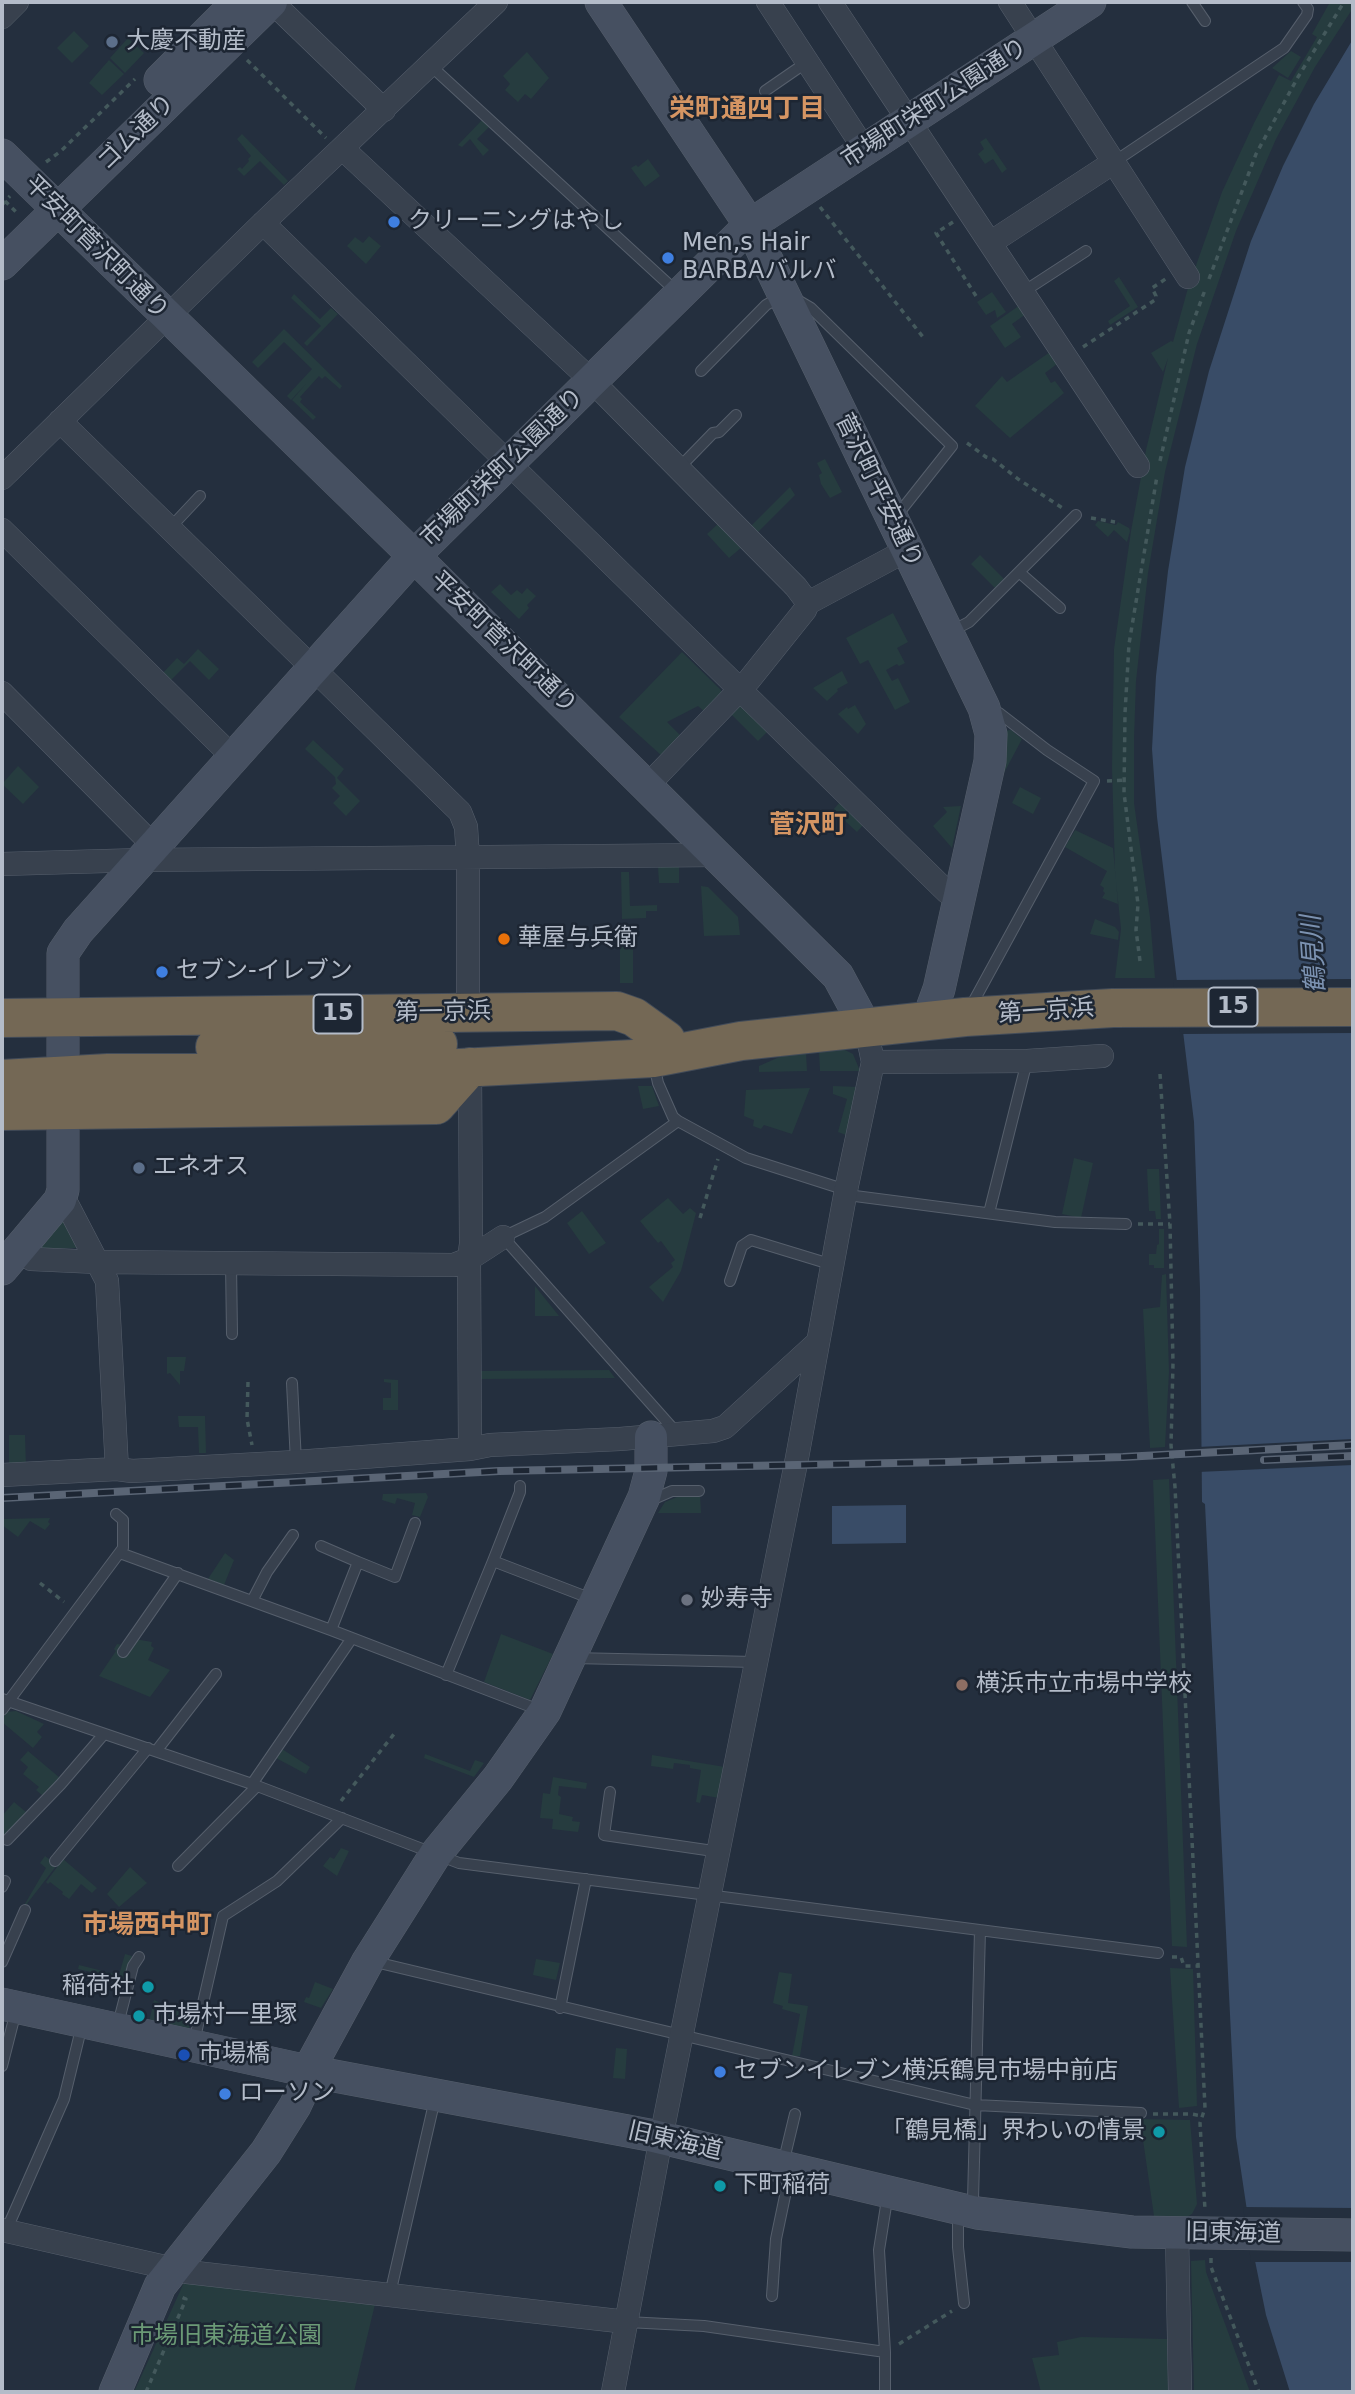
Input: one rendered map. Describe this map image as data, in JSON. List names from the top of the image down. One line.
{"streets":{"highway":["15","第一京浜"],"street":["市場町栄町公園通り","ゴム通り","平安町菅沢町通り","菅沢町平安通り","旧東海道"]},"crossings":[["市場町栄町公園通り","平安町菅沢町通り"],["市場町栄町公園通り","菅沢町平安通り"],["市場町栄町公園通り","第一京浜"],["ゴム通り","平安町菅沢町通り"],["平安町菅沢町通り","第一京浜"],["菅沢町平安通り","第一京浜"]],"districts":["栄町通四丁目","菅沢町","市場西中町"],"water":["鶴見川"],"parks":["市場旧東海道公園"],"places":["大慶不動産","クリーニングはやし","Men,s Hair BARBAバルバ","華屋与兵衛","セブン-イレブン","エネオス","妙寿寺","横浜市立市場中学校","稲荷社","市場村一里塚","市場橋","セブンイレブン横浜鶴見市場中前店","ローソン","「鶴見橋」界わいの情景","下町稲荷"]}
